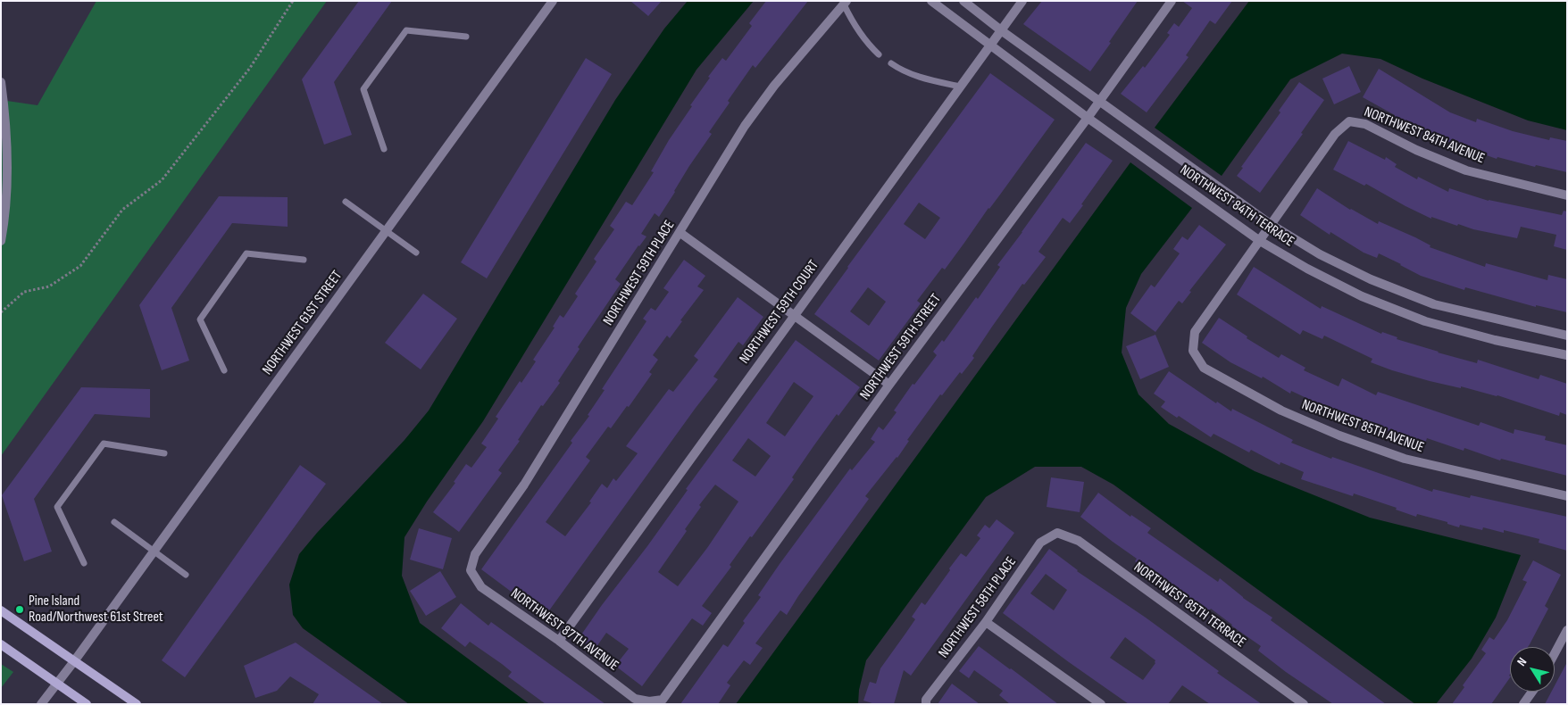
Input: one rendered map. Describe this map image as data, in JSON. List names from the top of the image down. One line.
{"streets":{"street":["NORTHWEST 84TH AVENUE","NORTHWEST 84TH TERRACE","NORTHWEST 59TH PLACE","NORTHWEST 59TH COURT","NORTHWEST 61ST STREET","NORTHWEST 59TH STREET","NORTHWEST 85TH AVENUE","NORTHWEST 85TH TERRACE","NORTHWEST 58TH PLACE","NORTHWEST 87TH AVENUE"]},"crossings":[["NORTHWEST 84TH AVENUE","NORTHWEST 84TH TERRACE"],["NORTHWEST 84TH TERRACE","NORTHWEST 59TH COURT"],["NORTHWEST 84TH TERRACE","NORTHWEST 59TH STREET"],["NORTHWEST 84TH TERRACE","NORTHWEST 85TH AVENUE"],["NORTHWEST 59TH PLACE","NORTHWEST 87TH AVENUE"],["NORTHWEST 59TH COURT","NORTHWEST 87TH AVENUE"],["NORTHWEST 59TH STREET","NORTHWEST 87TH AVENUE"],["NORTHWEST 85TH TERRACE","NORTHWEST 58TH PLACE"]],"places":["Pine Island Road/Northwest 61st Street"],"north":"top left"}
